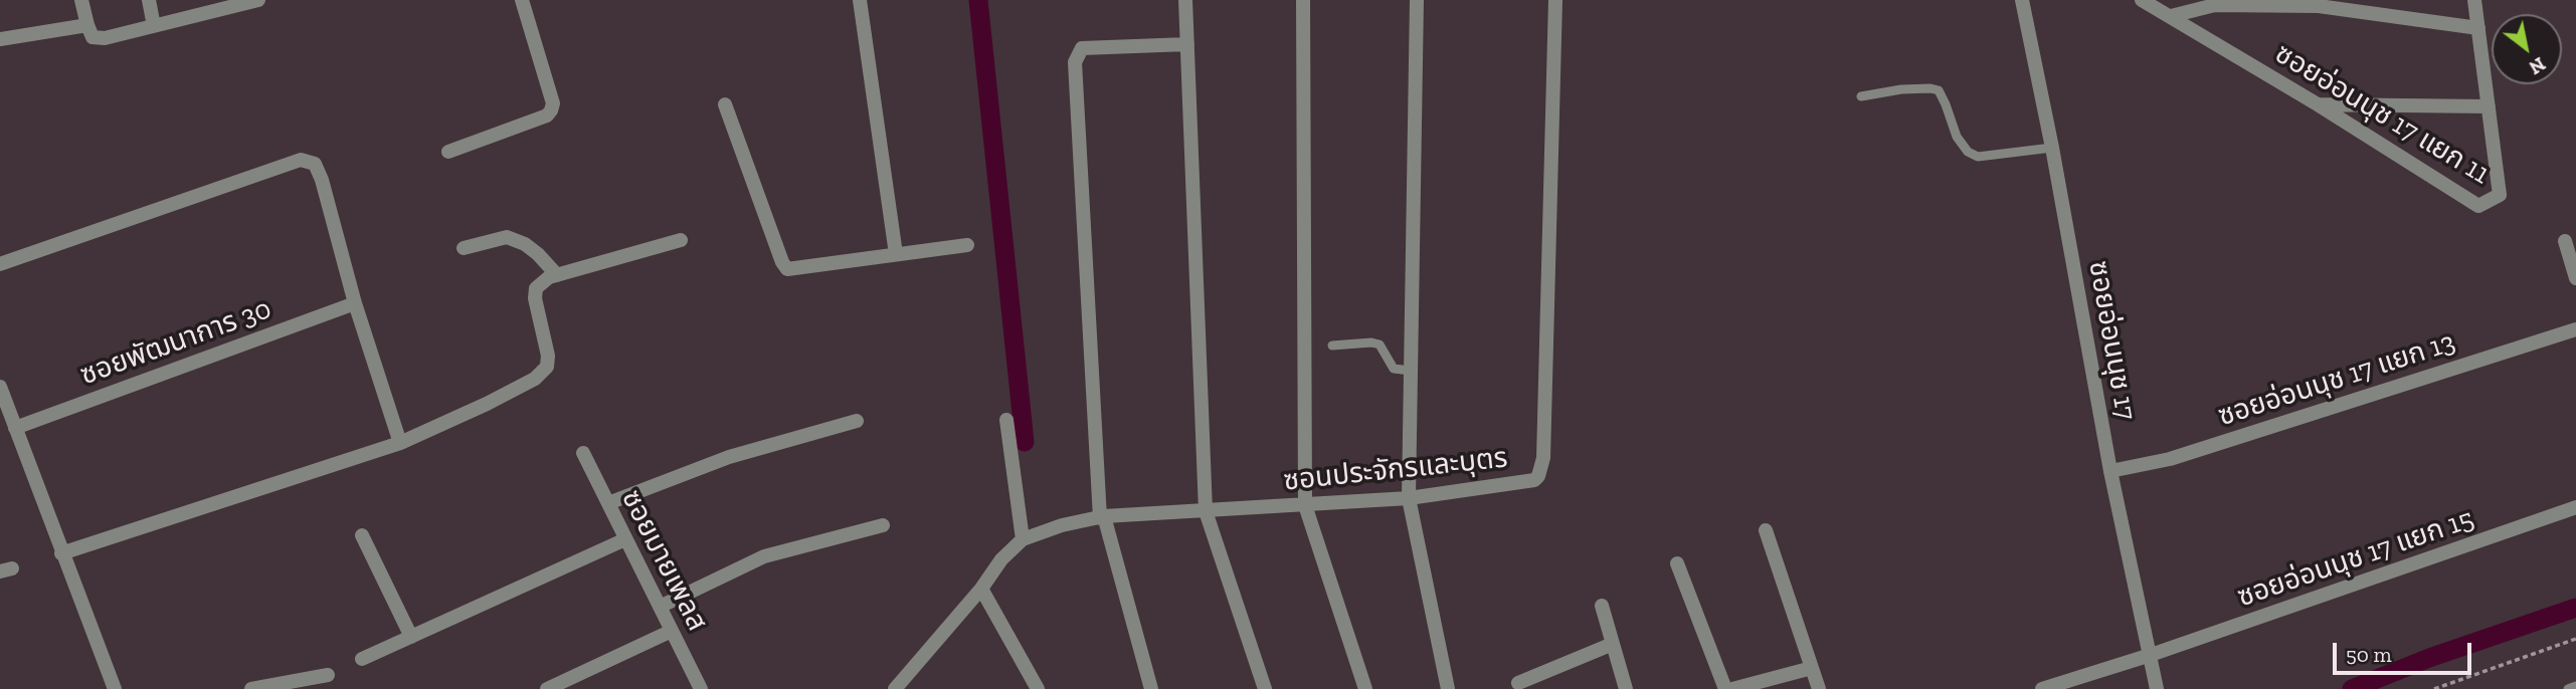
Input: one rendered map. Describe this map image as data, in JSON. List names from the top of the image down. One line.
{"streets":{"street":["ซอยอ่อนนุช 17 แยก 11","ซอยอ่อนนุช 17","ซอยพัฒนาการ 30","ซอยอ่อนนุช 17 แยก 13","ซอนประจักรและบุตร","ซอยอ่อนนุช 17 แยก 15","ซอยมายเพลส"]},"crossings":[["ซอยอ่อนนุช 17","ซอยอ่อนนุช 17 แยก 13"],["ซอยอ่อนนุช 17","ซอยอ่อนนุช 17 แยก 15"]],"scale_bar":"50 m","north":"bottom right"}
